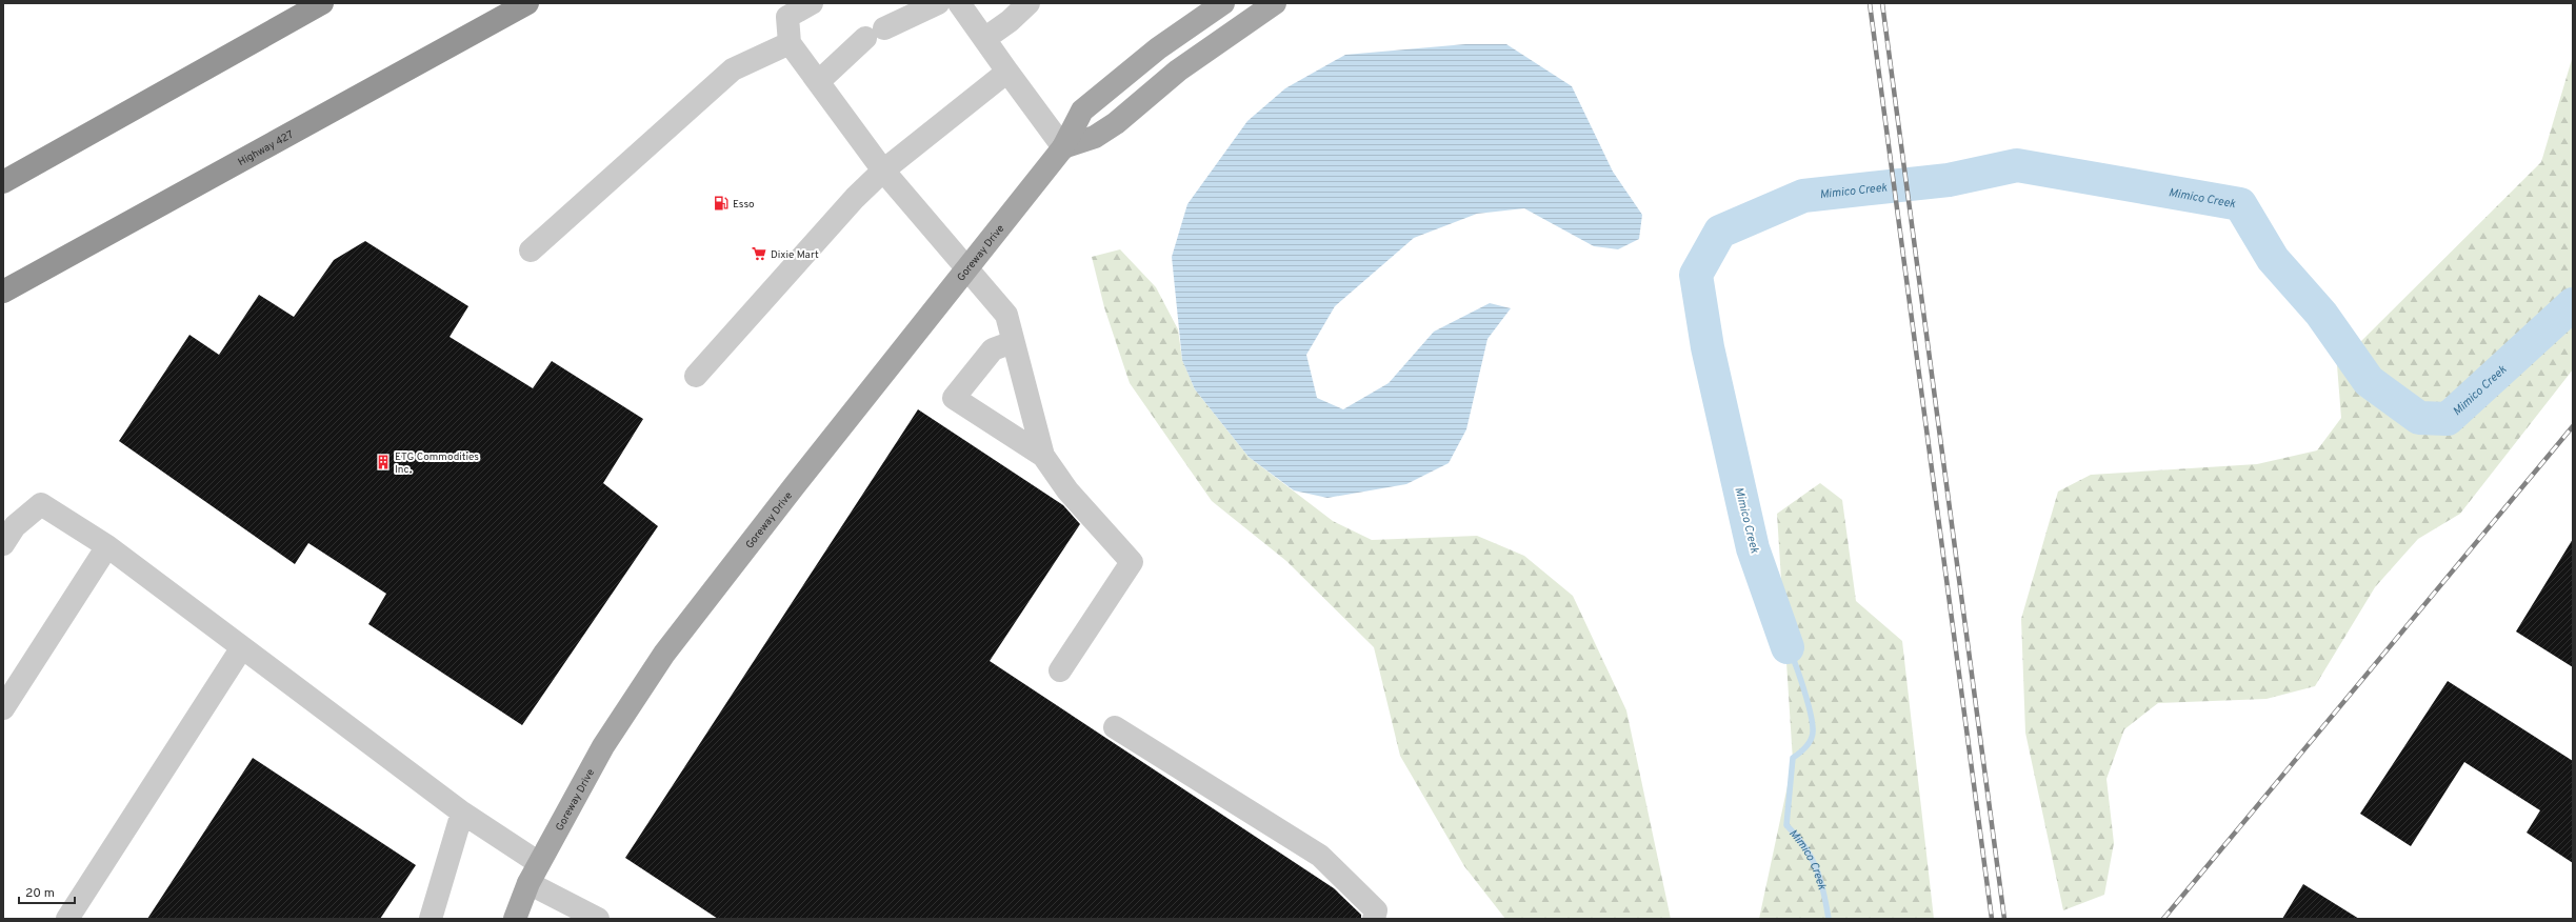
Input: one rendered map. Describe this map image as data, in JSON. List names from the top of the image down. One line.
{"streets":{"highway":["Highway 427"],"main road":["Goreway Drive"]},"water":["Mimico Creek"],"places":{"fuel station":["Esso"],"supermarket":["Dixie Mart"],"building":["ETG Commodities Inc."]},"scale_bar":"20 m"}
